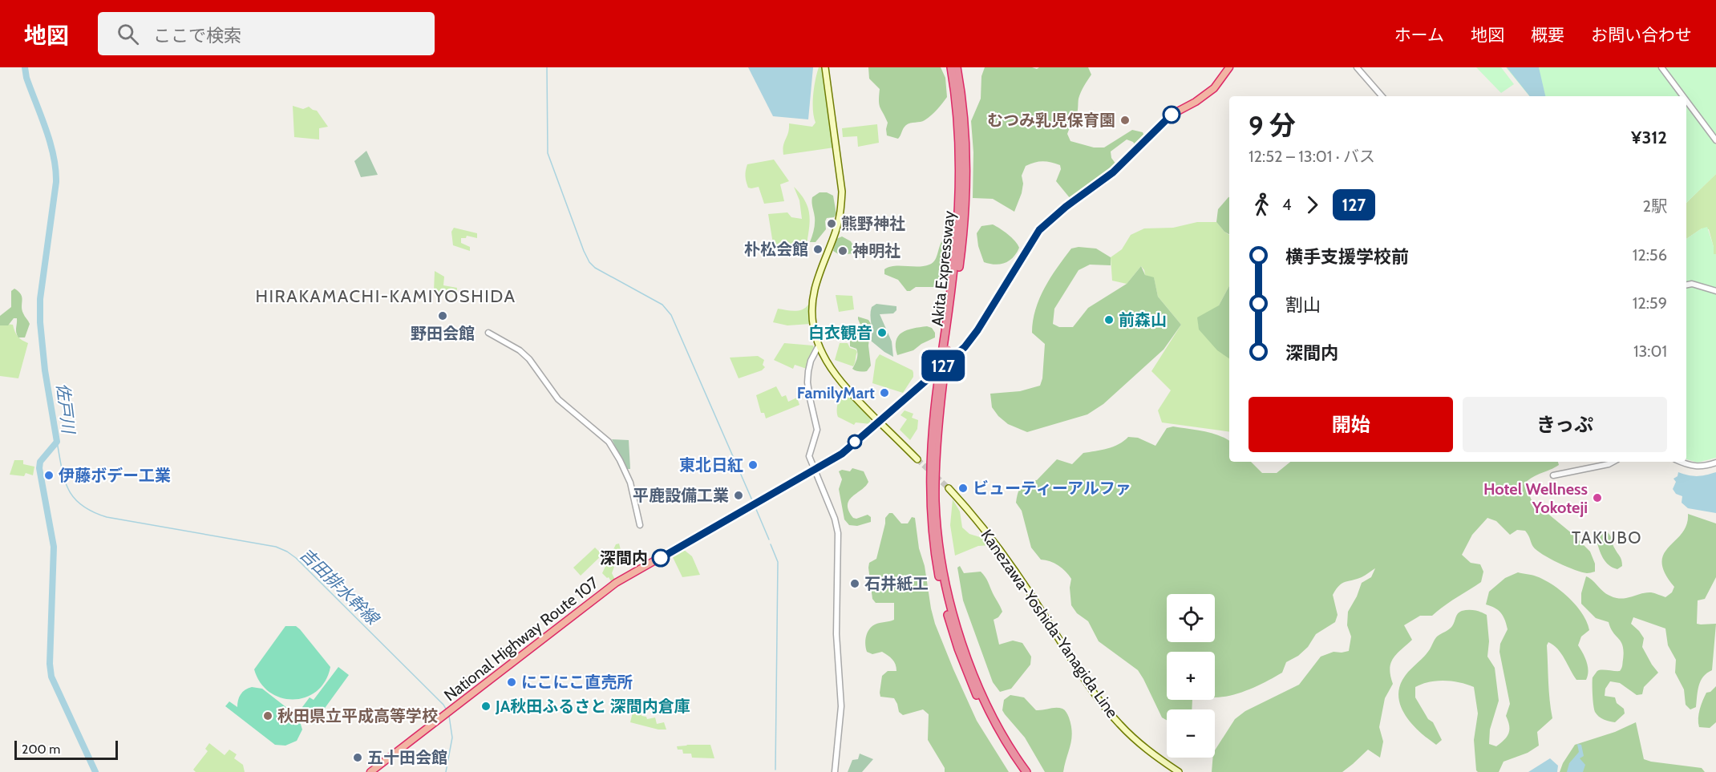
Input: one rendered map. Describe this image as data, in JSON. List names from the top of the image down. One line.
{"streets":{"highway":["Akita Expressway","National Highway Route 107"],"main road":["Kanezawa-Yoshida-Yanagida Line"]},"districts":["HIRAKAMACHI-KAMIYOSHIDA","TAKUBO"],"water":["佐戸川","吉田排水幹線"],"places":["むつみ乳児保育園","熊野神社","朴松会館","神明社","野田会館","前森山","白衣観音","FamilyMart","東北日紅","伊藤ボデー工業","ビューティーアルファ","平鹿設備工業","Hotel Wellness Yokoteji","深間内","石井紙工","にこにこ直売所","JA秋田ふるさと 深間内倉庫","秋田県立平成高等学校","五十田会館"],"lines":["bus line 127"],"scale_bar":"200 m","page":{"header":"地図","search":"ここで検索","nav":["ホーム","地図","概要","お問い合わせ"],"on_map":"127","heading":["9 分","12:52 – 13:01 · バス","¥312"],"legs":["4","127","2駅"],"list":[{"name":"横手支援学校前","value":"12:56"},{"name":"割山","value":"12:59"},{"name":"深間内","value":"13:01"}],"buttons":["開始","きっぷ"],"map_buttons":["+","−"],"scale":"200 m"}}
